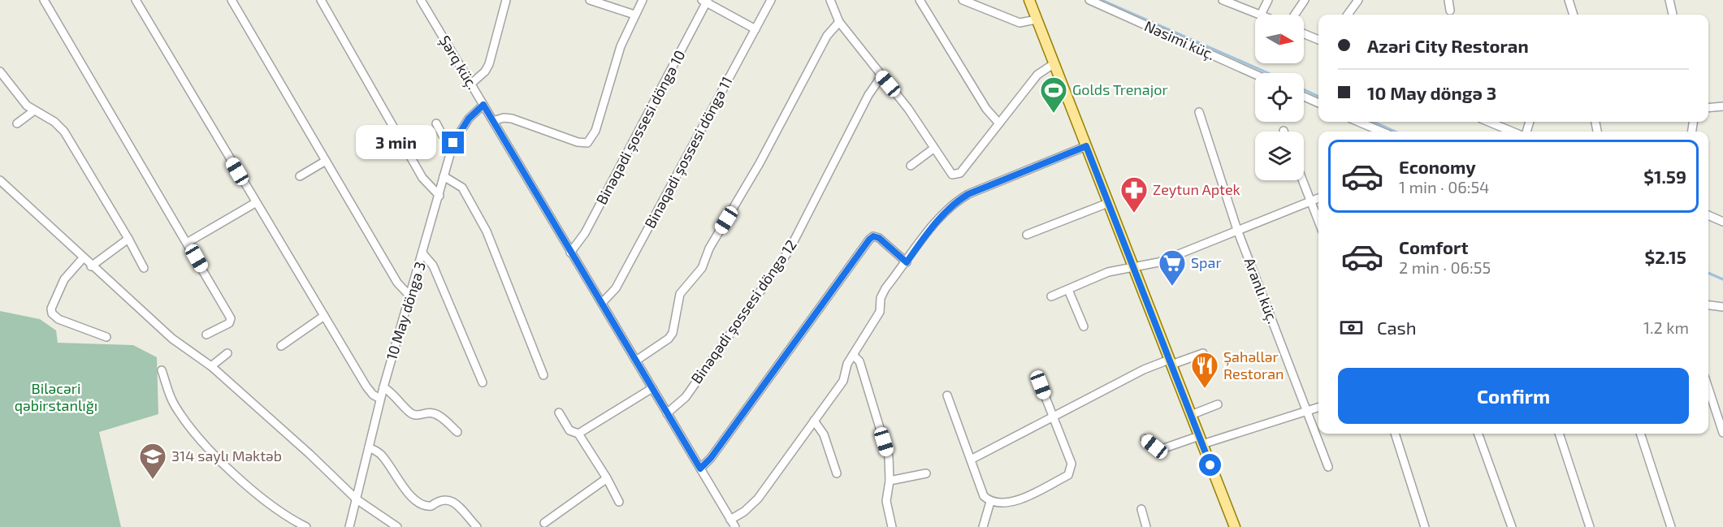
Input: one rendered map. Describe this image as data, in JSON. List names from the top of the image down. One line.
{"streets":{"street":["Nəsimi küç.","Şərq küç.","Binəqədi şossesi döngə 10","Binəqədi şossesi döngə 11","Aranlı küç.","10 May döngə 3","Binəqədi şossesi döngə 12"]},"crossings":[["Şərq küç.","Binəqədi şossesi döngə 10"],["Şərq küç.","Binəqədi şossesi döngə 11"],["Şərq küç.","10 May döngə 3"],["Şərq küç.","Binəqədi şossesi döngə 12"]],"parks":["Biləcəri qəbirstanlığı"],"places":{"sports":["Golds Trenajor"],"pharmacy":["Zeytun Aptek"],"supermarket":["Spar"],"restaurant":["Şahəllər Restoran"],"school or university":["314 saylı Məktəb"]},"north":"right","page":{"banner":["Azəri City Restoran","10 May döngə 3"],"bubble":"3 min","list":[{"name":"Economy","note":"1 min · 06:54","value":"$1.59"},{"name":"Comfort","note":"2 min · 06:55","value":"$2.15"}],"pay":["Cash","1.2 km"],"buttons":"Confirm"}}
